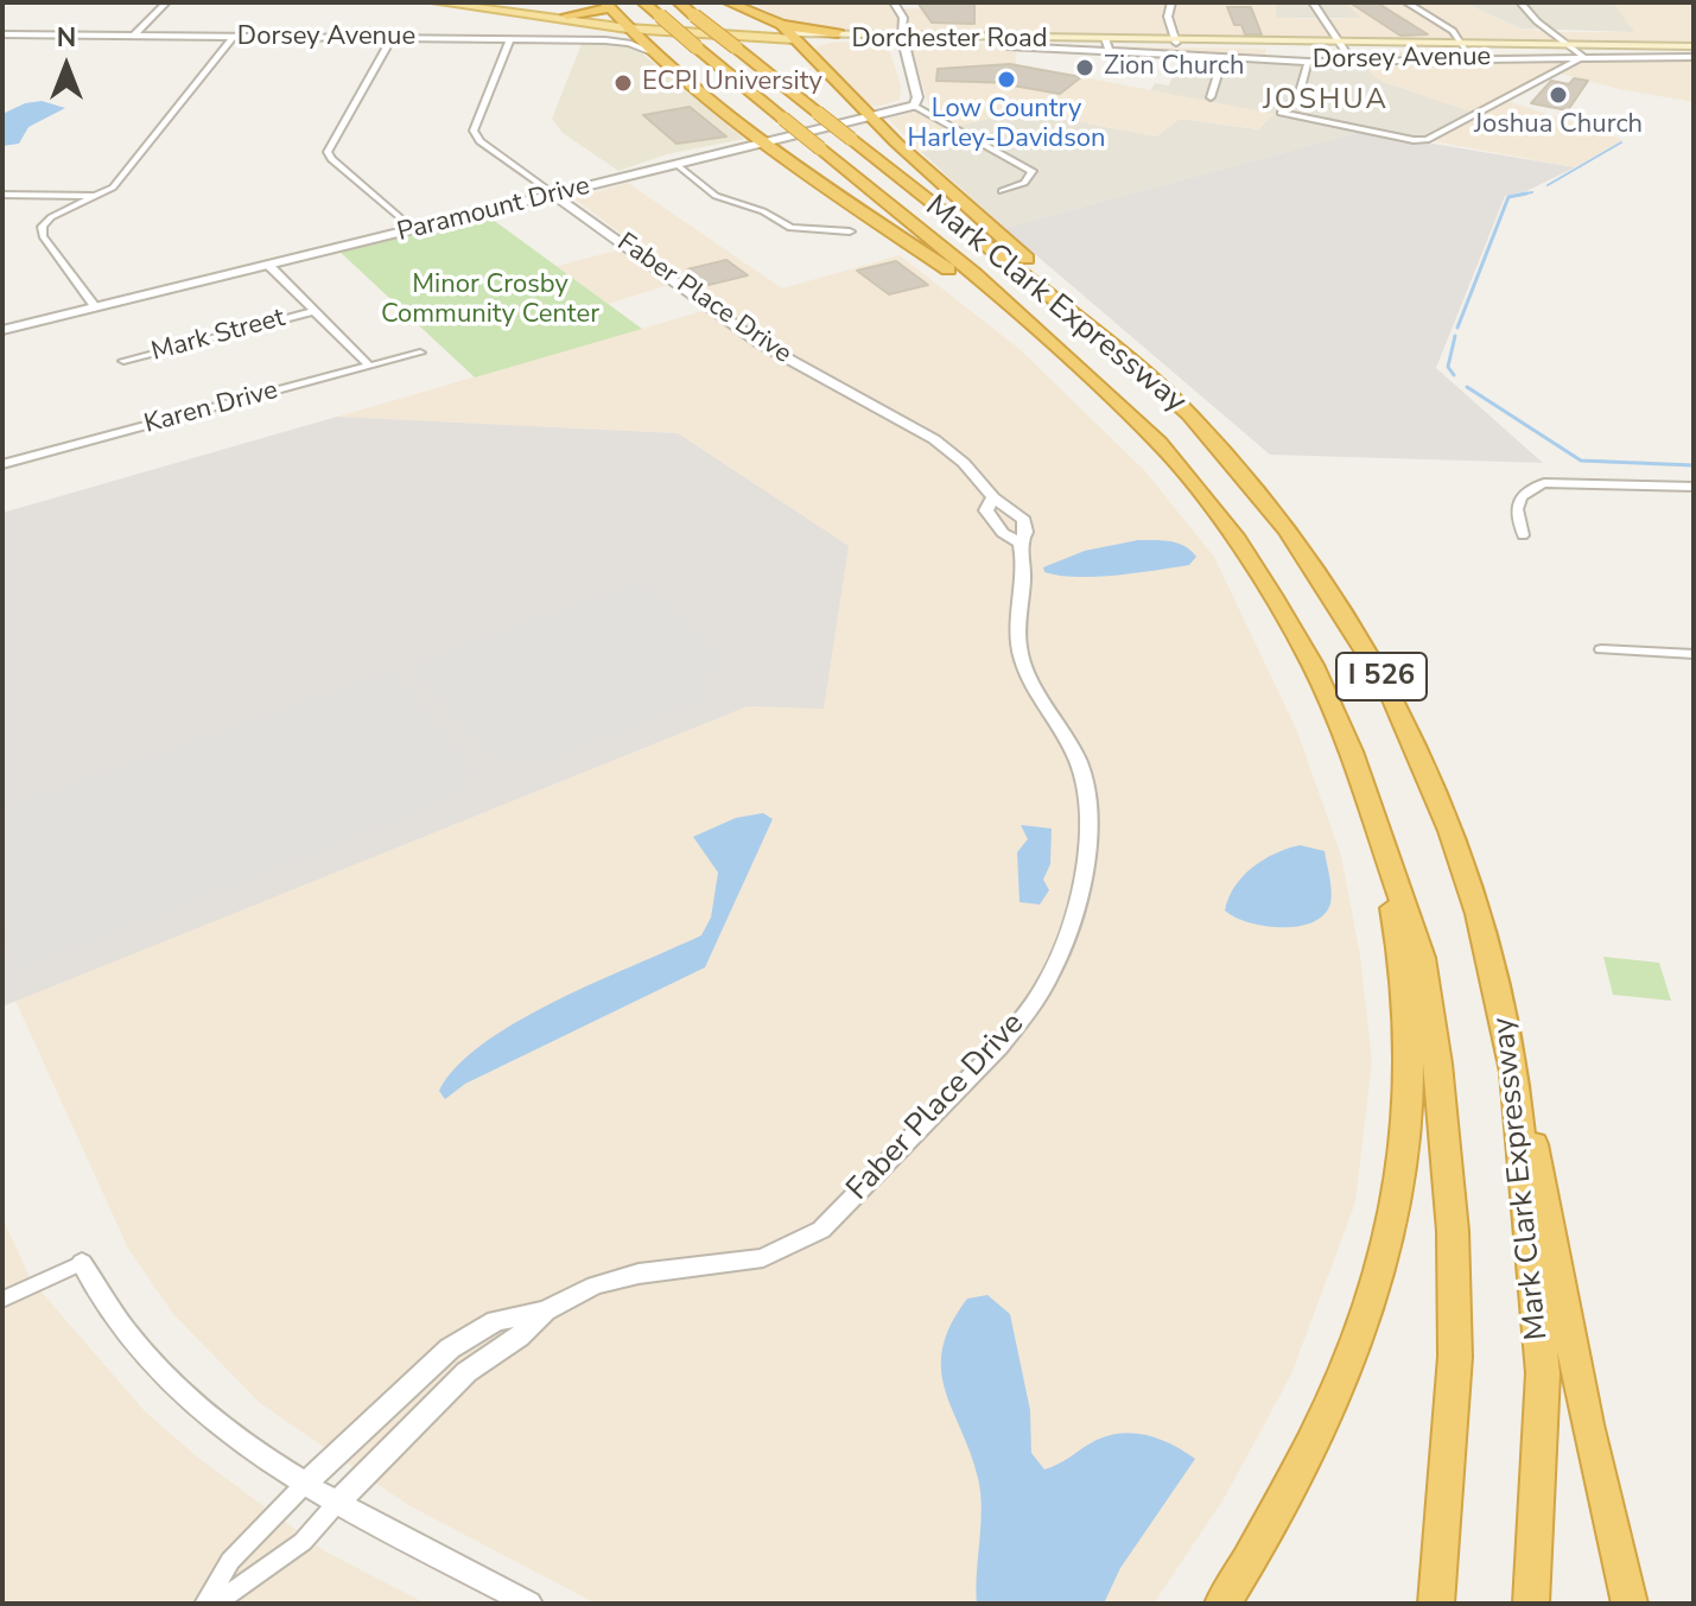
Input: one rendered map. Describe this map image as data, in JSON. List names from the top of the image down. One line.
{"streets":{"highway":["Mark Clark Expressway","I 526"],"main road":["Dorchester Road"],"street":["Dorsey Avenue","Paramount Drive","Faber Place Drive","Mark Street","Karen Drive"]},"crossings":[["Dorsey Avenue","Dorchester Road"],["Paramount Drive","Faber Place Drive"]],"districts":["JOSHUA"],"parks":["Minor Crosby Community Center"],"places":["Zion Church","Low Country Harley-Davidson","ECPI University","Joshua Church"],"north":"top"}
